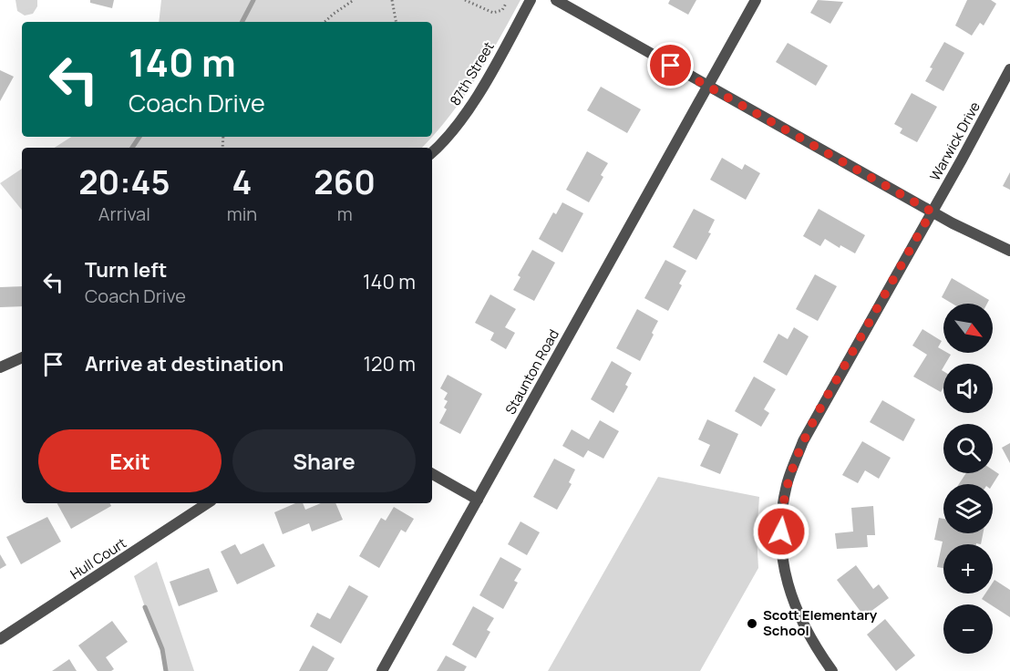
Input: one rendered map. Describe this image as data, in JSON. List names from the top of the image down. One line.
{"streets":{"street":["87th Street","Warwick Drive","Staunton Road","Hull Court"]},"places":["Scott Elementary School"],"north":"bottom right","page":{"turn":["140 m","Coach Drive"],"eta":["20:45","Arrival","4","min","260","m"],"list":[{"name":"Turn left","note":"Coach Drive","value":"140 m"},{"name":"Arrive at destination","value":"120 m"}],"map_buttons":["+","−"],"buttons":["Exit","Share"]}}
